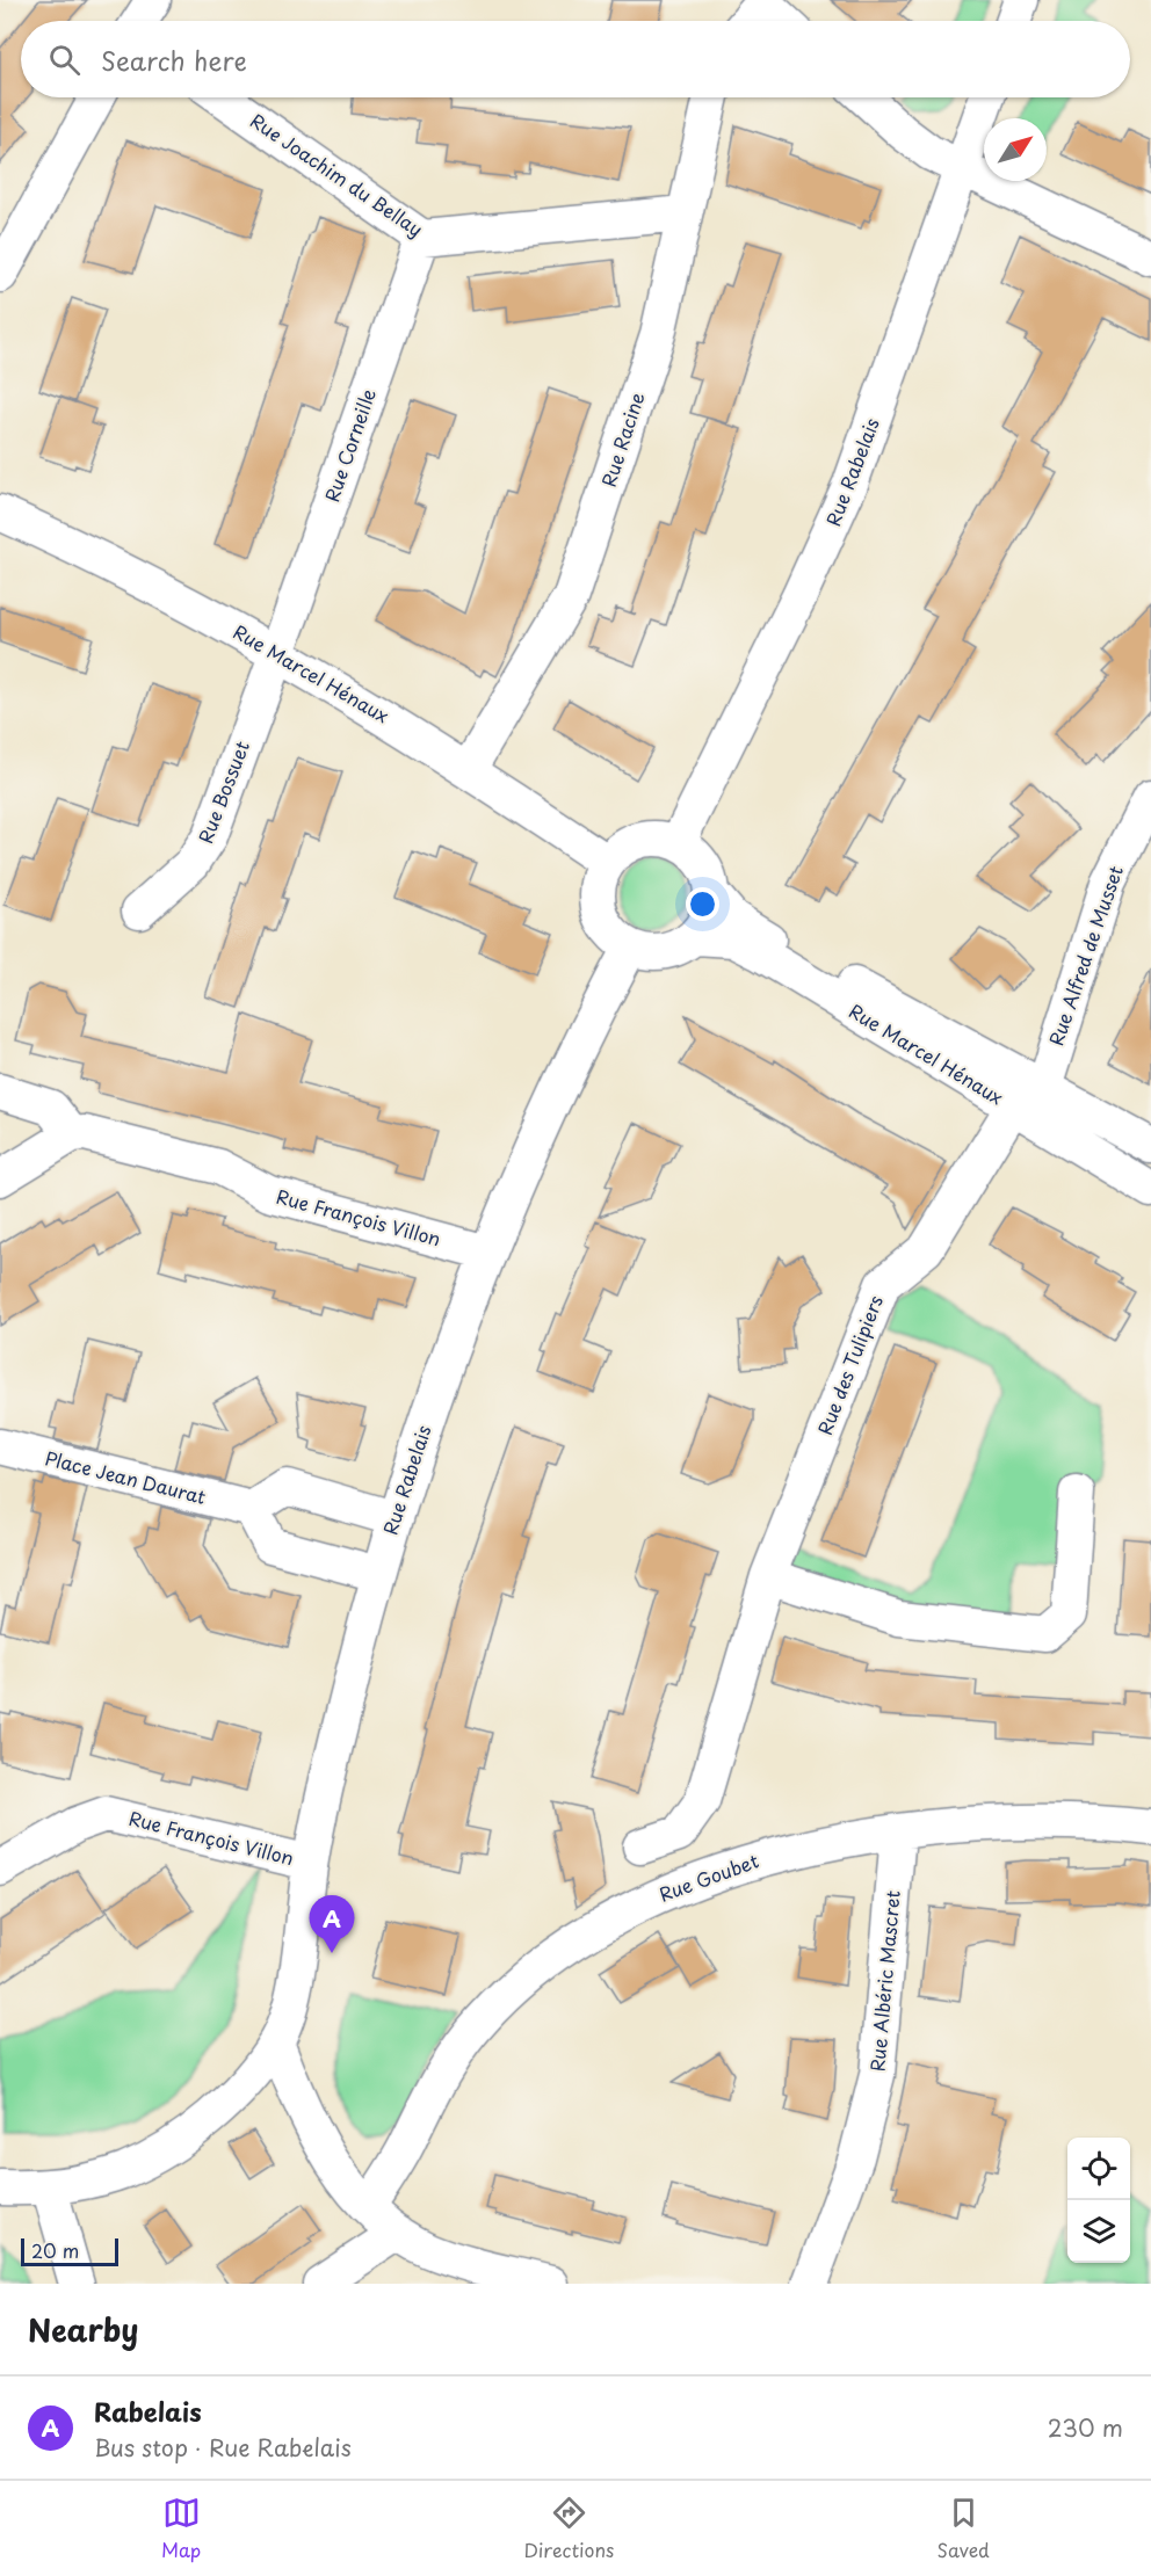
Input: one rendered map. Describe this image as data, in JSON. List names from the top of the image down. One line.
{"streets":{"street":["Rue Joachim du Bellay","Rue Racine","Rue Corneille","Rue Rabelais","Rue Marcel Hénaux","Rue Bossuet","Rue Alfred de Musset","Rue François Villon","Rue des Tulipiers","Place Jean Daurat","Rue Goubet","Rue Albéric Mascret"]},"crossings":[["Rue Joachim du Bellay","Rue Racine"],["Rue Joachim du Bellay","Rue Corneille"],["Rue Racine","Rue Marcel Hénaux"],["Rue Corneille","Rue Marcel Hénaux"],["Rue Corneille","Rue Bossuet"],["Rue Rabelais","Rue Marcel Hénaux"],["Rue Rabelais","Rue François Villon"],["Rue Marcel Hénaux","Rue Bossuet"],["Rue Marcel Hénaux","Rue Alfred de Musset"],["Rue Marcel Hénaux","Rue des Tulipiers"],["Rue Alfred de Musset","Rue des Tulipiers"],["Rue Goubet","Rue Albéric Mascret"]],"scale_bar":"20 m","north":"top right","page":{"search":"Search here","pins":"A","scale":"20 m","heading":"Nearby","list":[{"mark":"A","name":"Rabelais","note":"Bus stop · Rue Rabelais","value":"230 m"}],"nav":["Map","Directions","Saved"]}}
